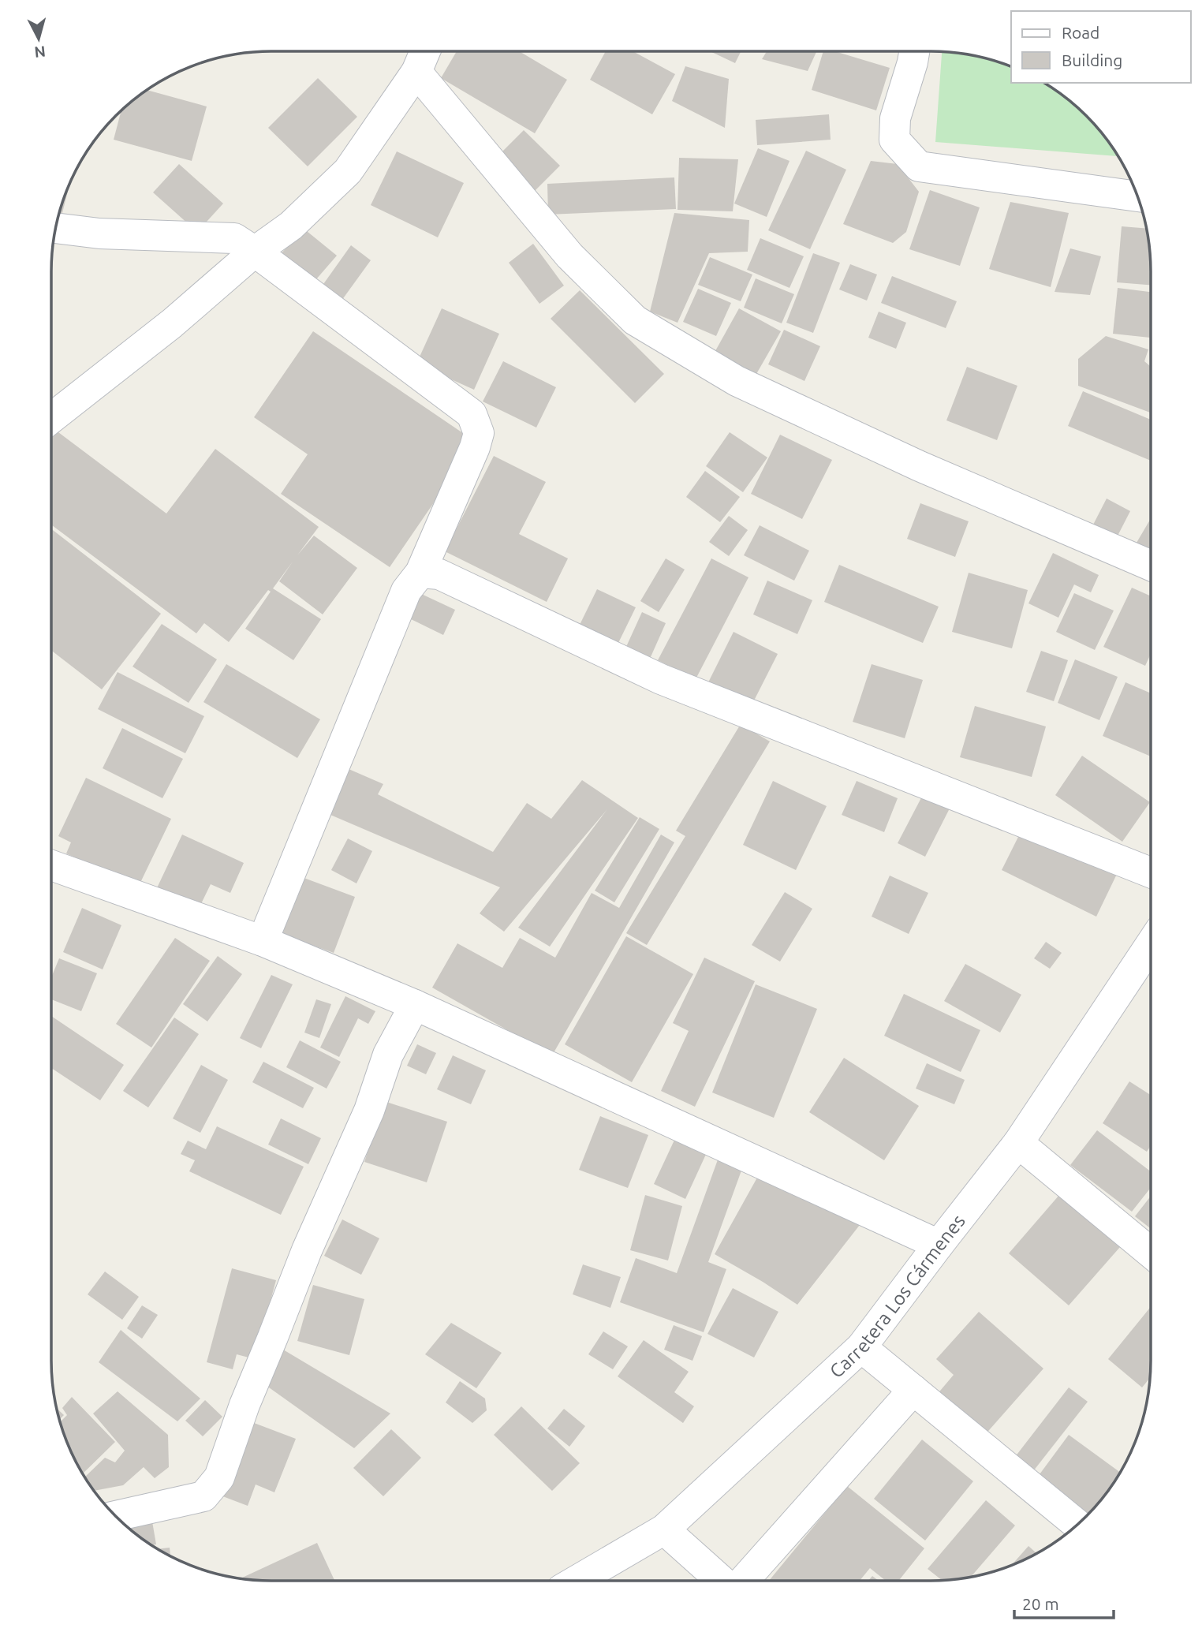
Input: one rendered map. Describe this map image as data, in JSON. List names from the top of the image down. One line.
{"streets":{"street":["Carretera Los Cármenes"]},"legend":["Road","Building"],"scale_bar":"20 m","north":"bottom"}
